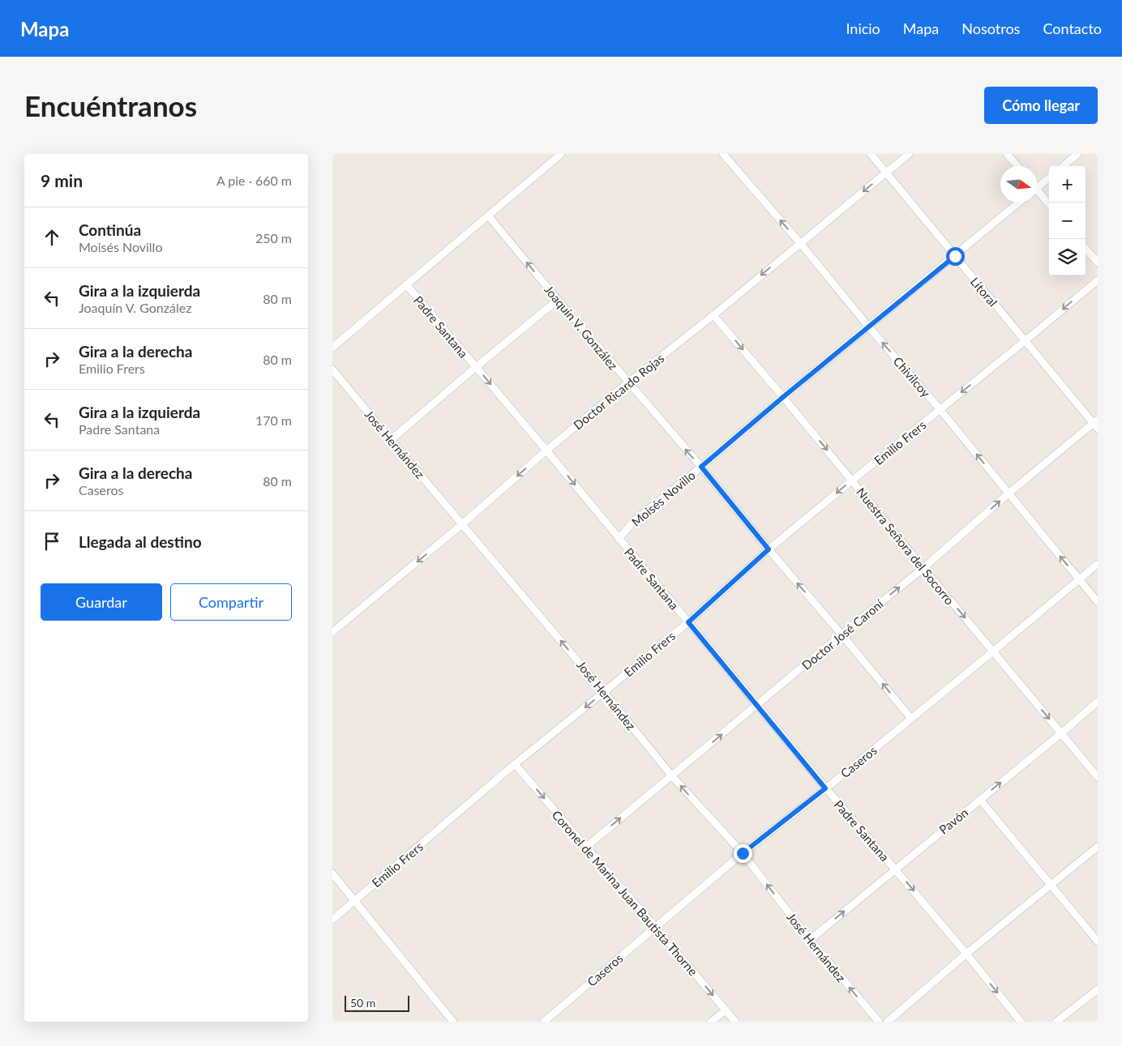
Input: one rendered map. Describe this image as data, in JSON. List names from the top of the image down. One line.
{"streets":{"street":["Litoral","Padre Santana","Joaquín V. González","Chivilcoy","Doctor Ricardo Rojas","Emilio Frers","José Hernández","Moisés Novillo","Nuestra Señora del Socorro","Doctor José Caroní","Caseros","Pavón","Coronel de Marina Juan Bautista Thorne"]},"crossings":[["Litoral","Doctor Ricardo Rojas"],["Litoral","Emilio Frers"],["Litoral","Moisés Novillo"],["Litoral","Doctor José Caroní"],["Padre Santana","Doctor Ricardo Rojas"],["Padre Santana","Emilio Frers"],["Padre Santana","Moisés Novillo"],["Padre Santana","Doctor José Caroní"],["Padre Santana","Caseros"],["Padre Santana","Pavón"],["Joaquín V. González","Doctor Ricardo Rojas"],["Joaquín V. González","Emilio Frers"],["Joaquín V. González","Moisés Novillo"],["Joaquín V. González","Doctor José Caroní"],["Joaquín V. González","Caseros"],["Chivilcoy","Doctor Ricardo Rojas"],["Chivilcoy","Emilio Frers"],["Chivilcoy","Moisés Novillo"],["Chivilcoy","Doctor José Caroní"],["Chivilcoy","Caseros"],["Doctor Ricardo Rojas","José Hernández"],["Doctor Ricardo Rojas","Nuestra Señora del Socorro"],["Emilio Frers","José Hernández"],["Emilio Frers","Nuestra Señora del Socorro"],["Emilio Frers","Coronel de Marina Juan Bautista Thorne"],["José Hernández","Doctor José Caroní"],["José Hernández","Caseros"],["José Hernández","Pavón"],["Moisés Novillo","Nuestra Señora del Socorro"],["Nuestra Señora del Socorro","Doctor José Caroní"],["Nuestra Señora del Socorro","Caseros"],["Nuestra Señora del Socorro","Pavón"],["Doctor José Caroní","Coronel de Marina Juan Bautista Thorne"],["Caseros","Coronel de Marina Juan Bautista Thorne"]],"one_way":["Padre Santana","Joaquín V. González","Chivilcoy","Doctor Ricardo Rojas","Emilio Frers","José Hernández","Nuestra Señora del Socorro","Doctor José Caroní","Pavón","Coronel de Marina Juan Bautista Thorne"],"scale_bar":"50 m","north":"right","page":{"header":"Mapa","nav":["Inicio","Mapa","Nosotros","Contacto"],"buttons":["Cómo llegar",["Guardar","Compartir"]],"title":"Encuéntranos","heading":["9 min","A pie · 660 m"],"map_buttons":["+","−"],"list":[["Continúa","Moisés Novillo","250 m"],["Gira a la izquierda","Joaquín V. González","80 m"],["Gira a la derecha","Emilio Frers","80 m"],["Gira a la izquierda","Padre Santana","170 m"],["Gira a la derecha","Caseros","80 m"],"Llegada al destino"],"scale":"50 m"}}
